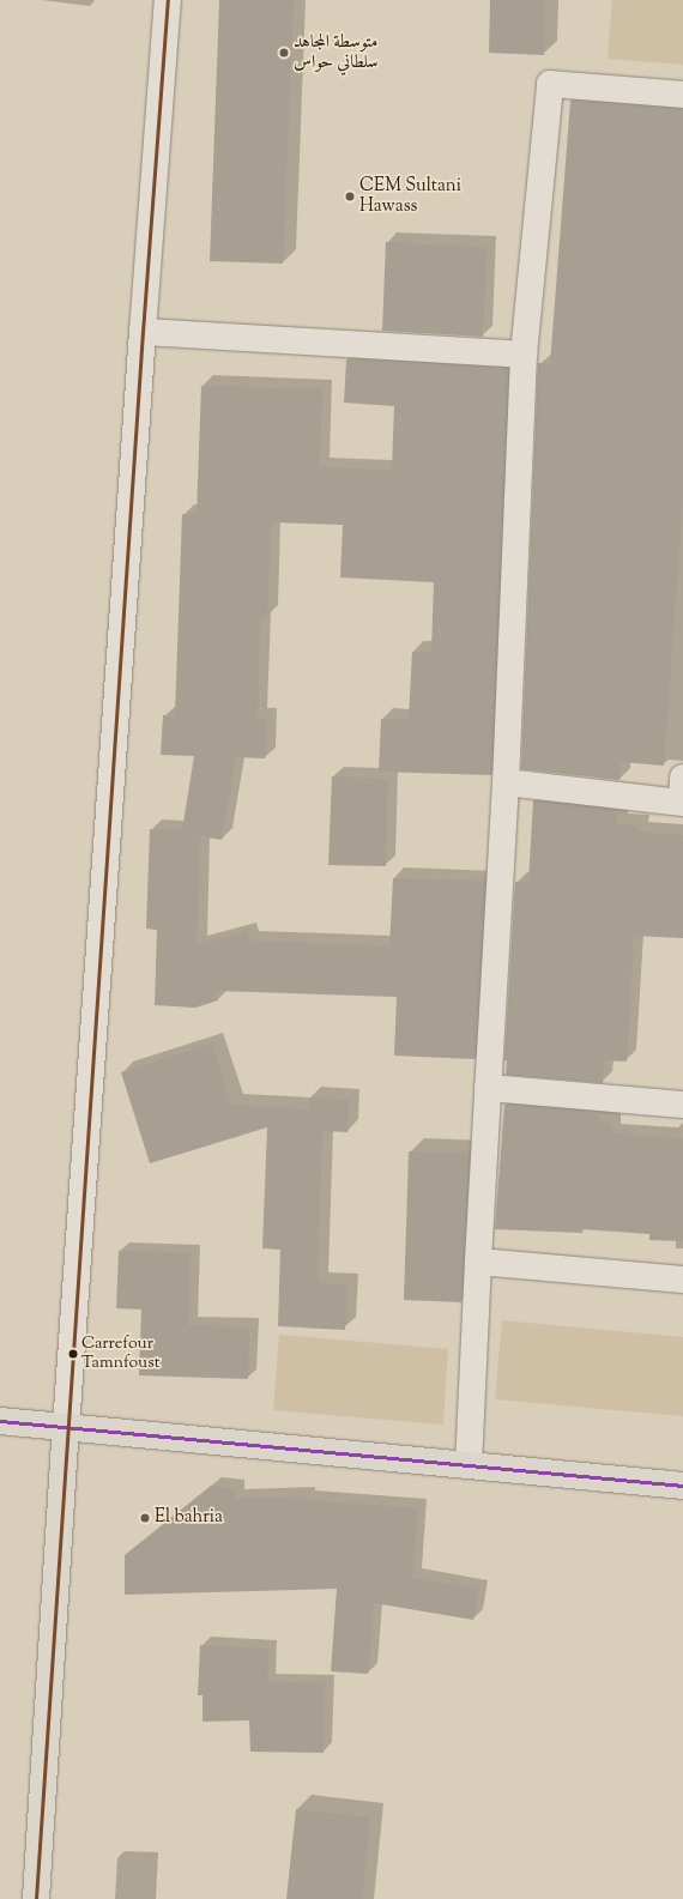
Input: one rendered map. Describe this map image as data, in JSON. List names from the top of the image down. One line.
{"places":["متوسطة المجاهد سلطاني حواس","CEM Sultani Hawass","Carrefour Tamnfoust","El bahria"]}
